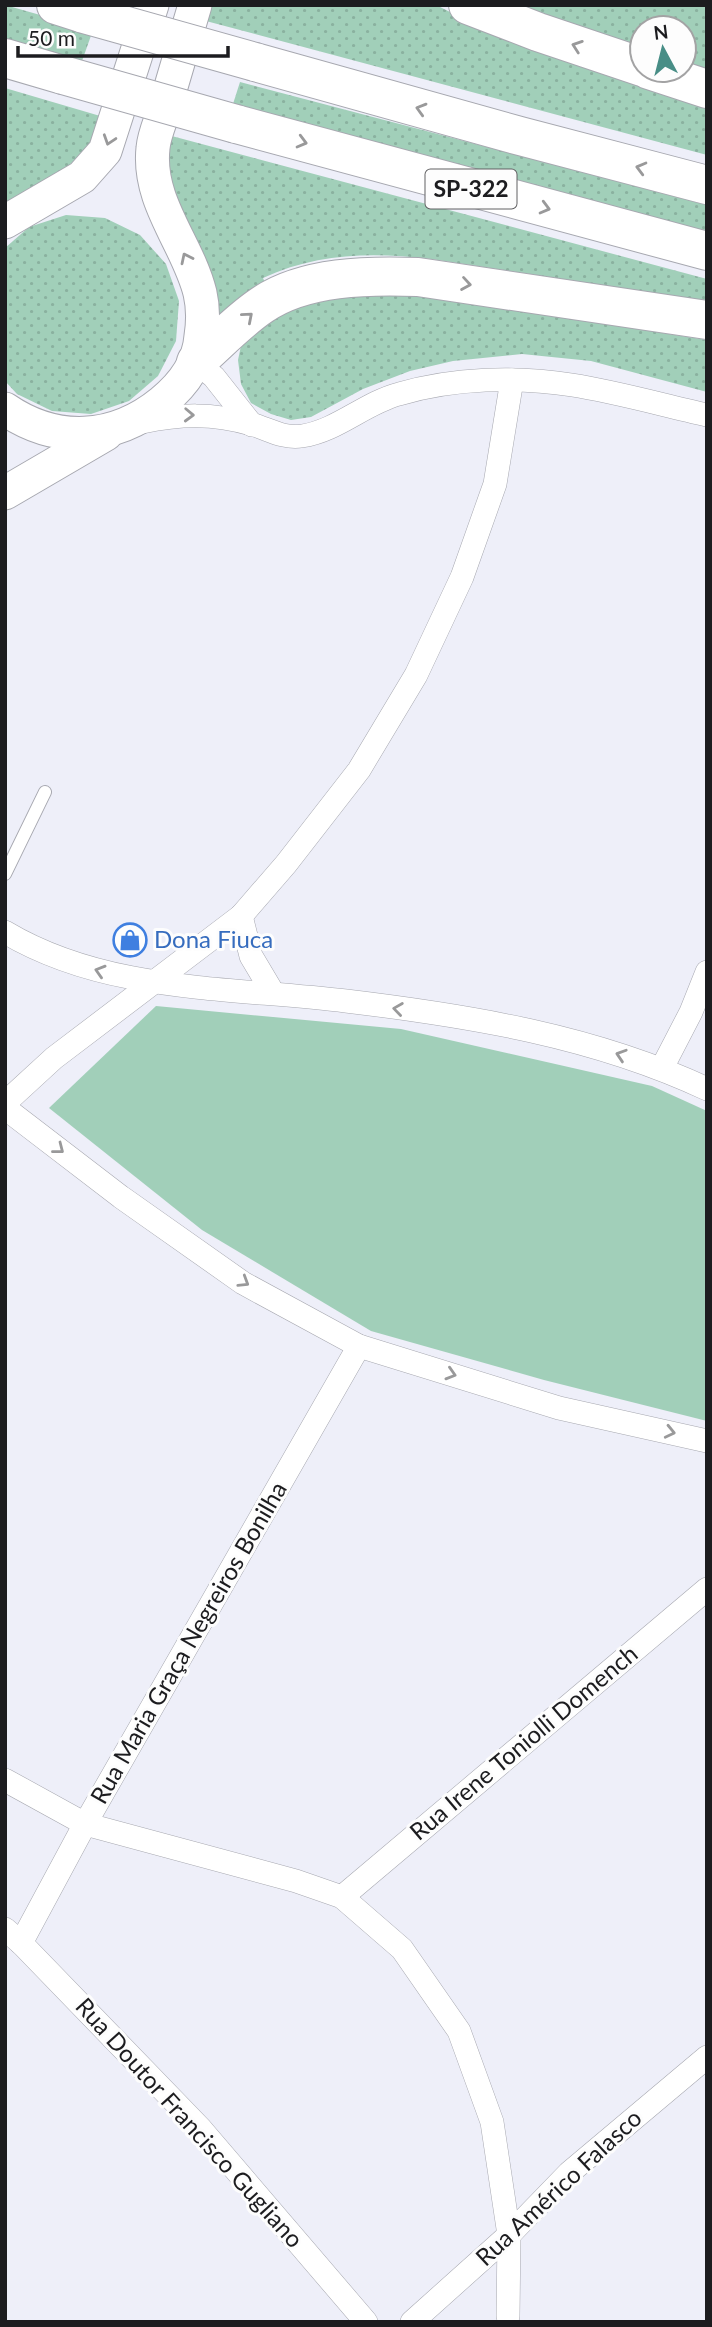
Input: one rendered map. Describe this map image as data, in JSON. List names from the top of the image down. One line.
{"streets":{"highway":["SP-322"],"street":["Rua Maria Graça Negreiros Bonilha","Rua Irene Toniolli Domench","Rua Doutor Francisco Gugliano","Rua Américo Falasco"]},"crossings":[["Rua Maria Graça Negreiros Bonilha","Rua Doutor Francisco Gugliano"]],"places":{"shop":["Dona Fiuca"]},"scale_bar":"50 m","north":"top"}
